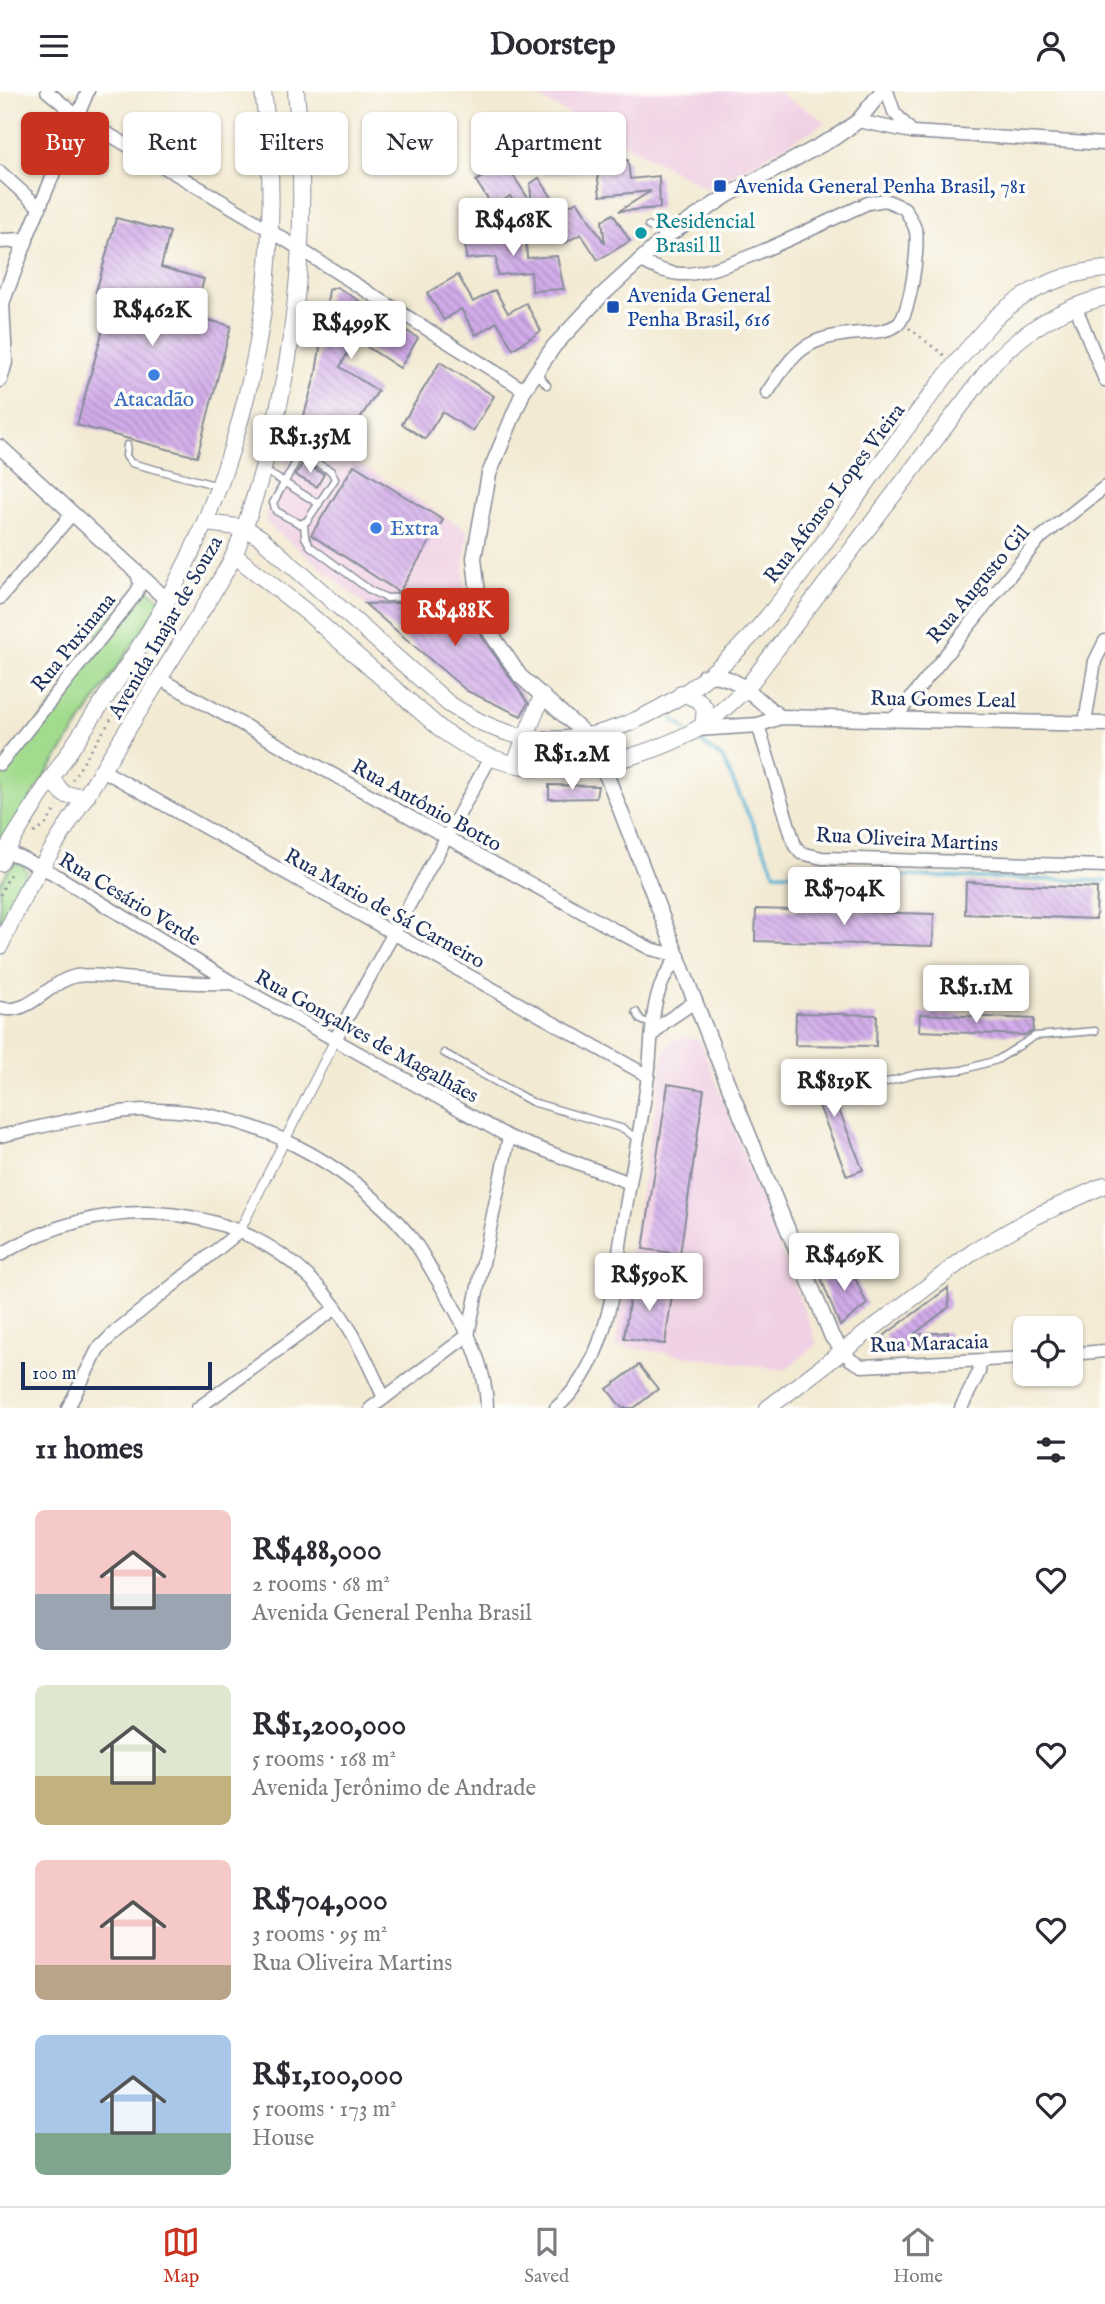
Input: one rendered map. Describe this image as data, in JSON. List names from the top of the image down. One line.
{"streets":{"main road":["Rua Afonso Lopes Vieira","Avenida Inajar de Souza"],"street":["Rua Augusto Gil","Rua Puxinana","Rua Gomes Leal","Rua Antônio Botto","Rua Oliveira Martins","Rua Cesário Verde","Rua Mario de Sá Carneiro","Rua Gonçalves de Magalhães","Rua Maracaia"]},"crossings":[["Rua Afonso Lopes Vieira","Avenida Inajar de Souza"],["Rua Augusto Gil","Rua Gomes Leal"],["Avenida Inajar de Souza","Rua Antônio Botto"],["Avenida Inajar de Souza","Rua Cesário Verde"],["Avenida Inajar de Souza","Rua Mario de Sá Carneiro"],["Rua Gomes Leal","Rua Oliveira Martins"],["Rua Cesário Verde","Rua Gonçalves de Magalhães"]],"places":{"transit":["Avenida General Penha Brasil, 781","Avenida General Penha Brasil, 616"],"other":["Residencial Brasil ll","Atacadão","Extra"]},"scale_bar":"100 m","page":{"header":"Doorstep","chip":["Buy","Rent","Filters","New","Apartment"],"price":["R$468K","R$462K","R$499K","R$1.35M","R$488K","R$1.2M","R$704K","R$1.1M","R$819K","R$469K","R$590K"],"scale":"100 m","heading":"11 homes","list":[{"name":"R$488,000","note":"2 rooms · 68 m² · Avenida General Penha Brasil"},{"name":"R$1,200,000","note":"5 rooms · 168 m² · Avenida Jerônimo de Andrade"},{"name":"R$704,000","note":"3 rooms · 95 m² · Rua Oliveira Martins"},{"name":"R$1,100,000","note":"5 rooms · 173 m² · House"}],"tabs":["Map","Saved","Home"]}}
